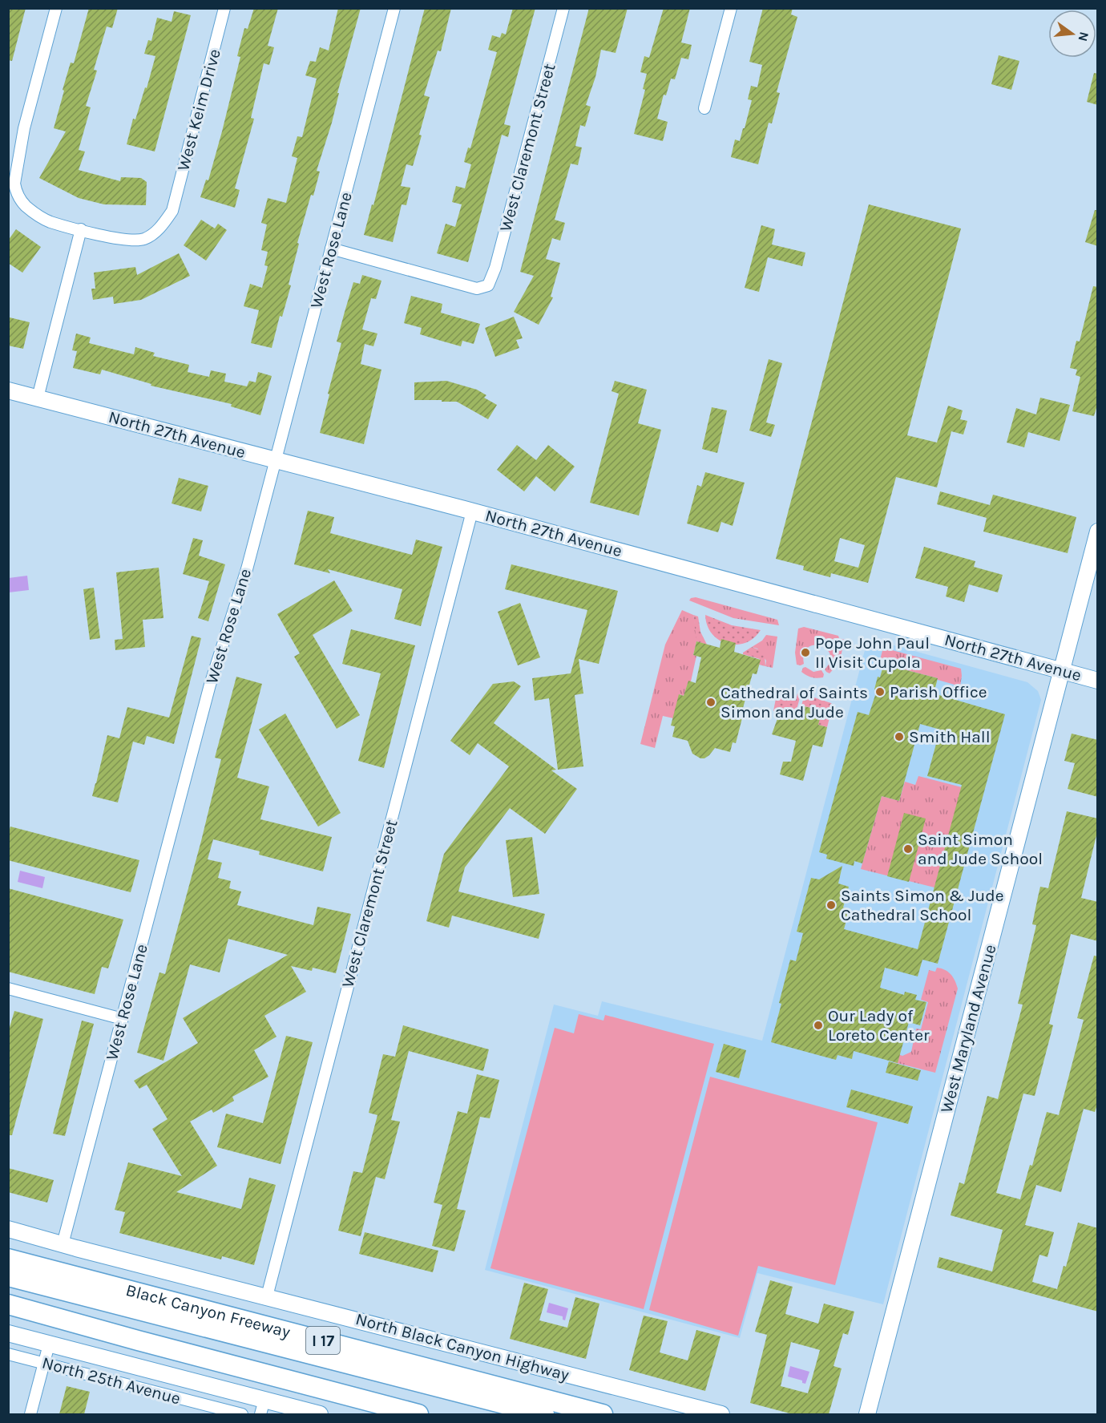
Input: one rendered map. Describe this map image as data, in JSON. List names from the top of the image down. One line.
{"streets":{"highway":["Black Canyon Freeway","I 17"],"main road":["North 27th Avenue","West Maryland Avenue","North Black Canyon Highway"],"street":["West Keim Drive","West Claremont Street","West Rose Lane","North 25th Avenue"]},"crossings":[["West Claremont Street","West Rose Lane"],["West Claremont Street","North 27th Avenue"],["West Claremont Street","North Black Canyon Highway"],["West Rose Lane","North 27th Avenue"],["West Rose Lane","North Black Canyon Highway"],["North 27th Avenue","West Maryland Avenue"]],"places":["Pope John Paul II Visit Cupola","Parish Office","Cathedral of Saints Simon and Jude","Smith Hall","Saint Simon and Jude School","Saints Simon & Jude Cathedral School","Our Lady of Loreto Center"],"north":"right"}
